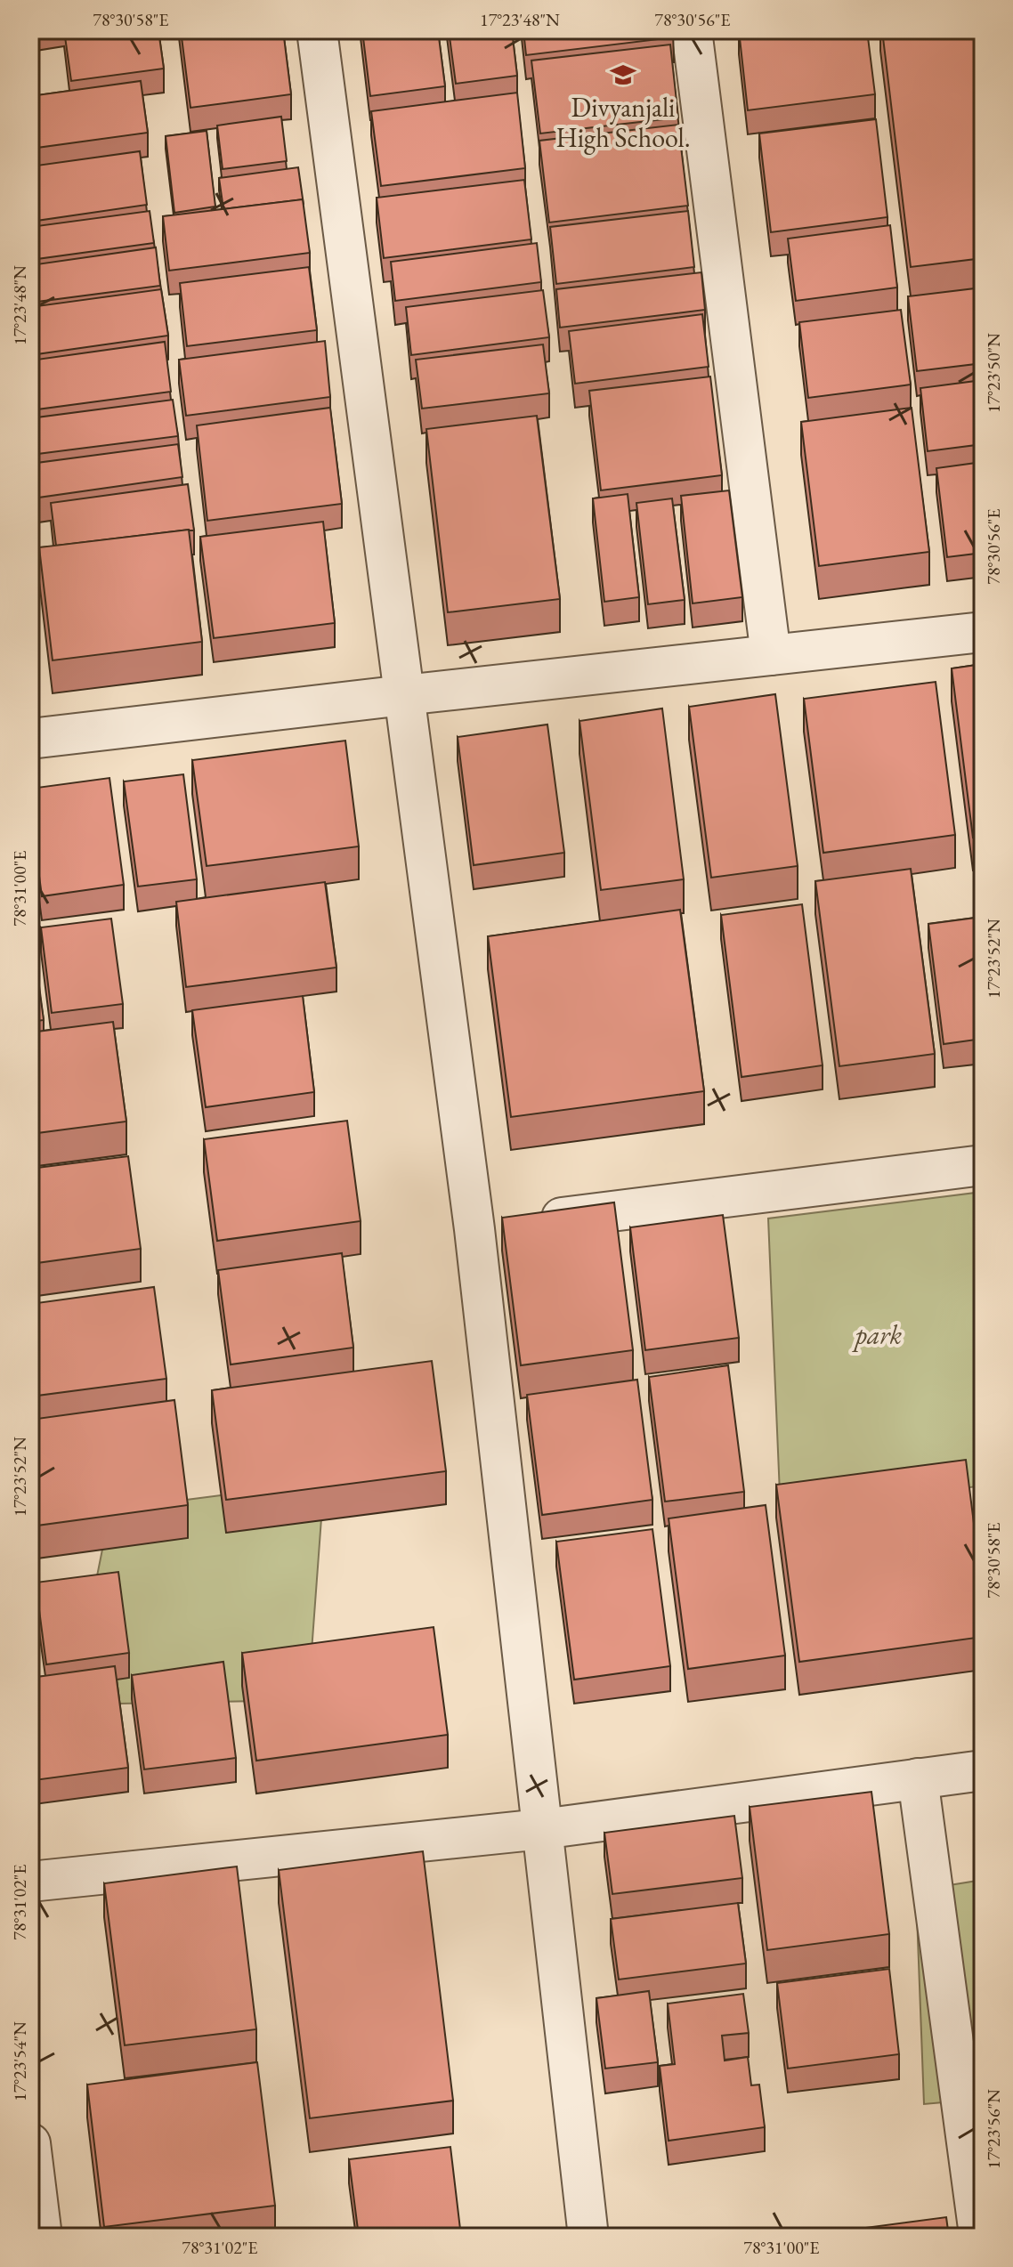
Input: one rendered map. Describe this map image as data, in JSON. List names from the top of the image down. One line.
{"parks":["park"],"places":{"school or university":["Divyanjali High School."]},"coordinates":["78°30'58\"E","17°23'48\"N","78°30'56\"E","17°23'50\"N","78°31'00\"E","17°23'52\"N","78°31'02\"E","17°23'54\"N","17°23'56\"N"]}
